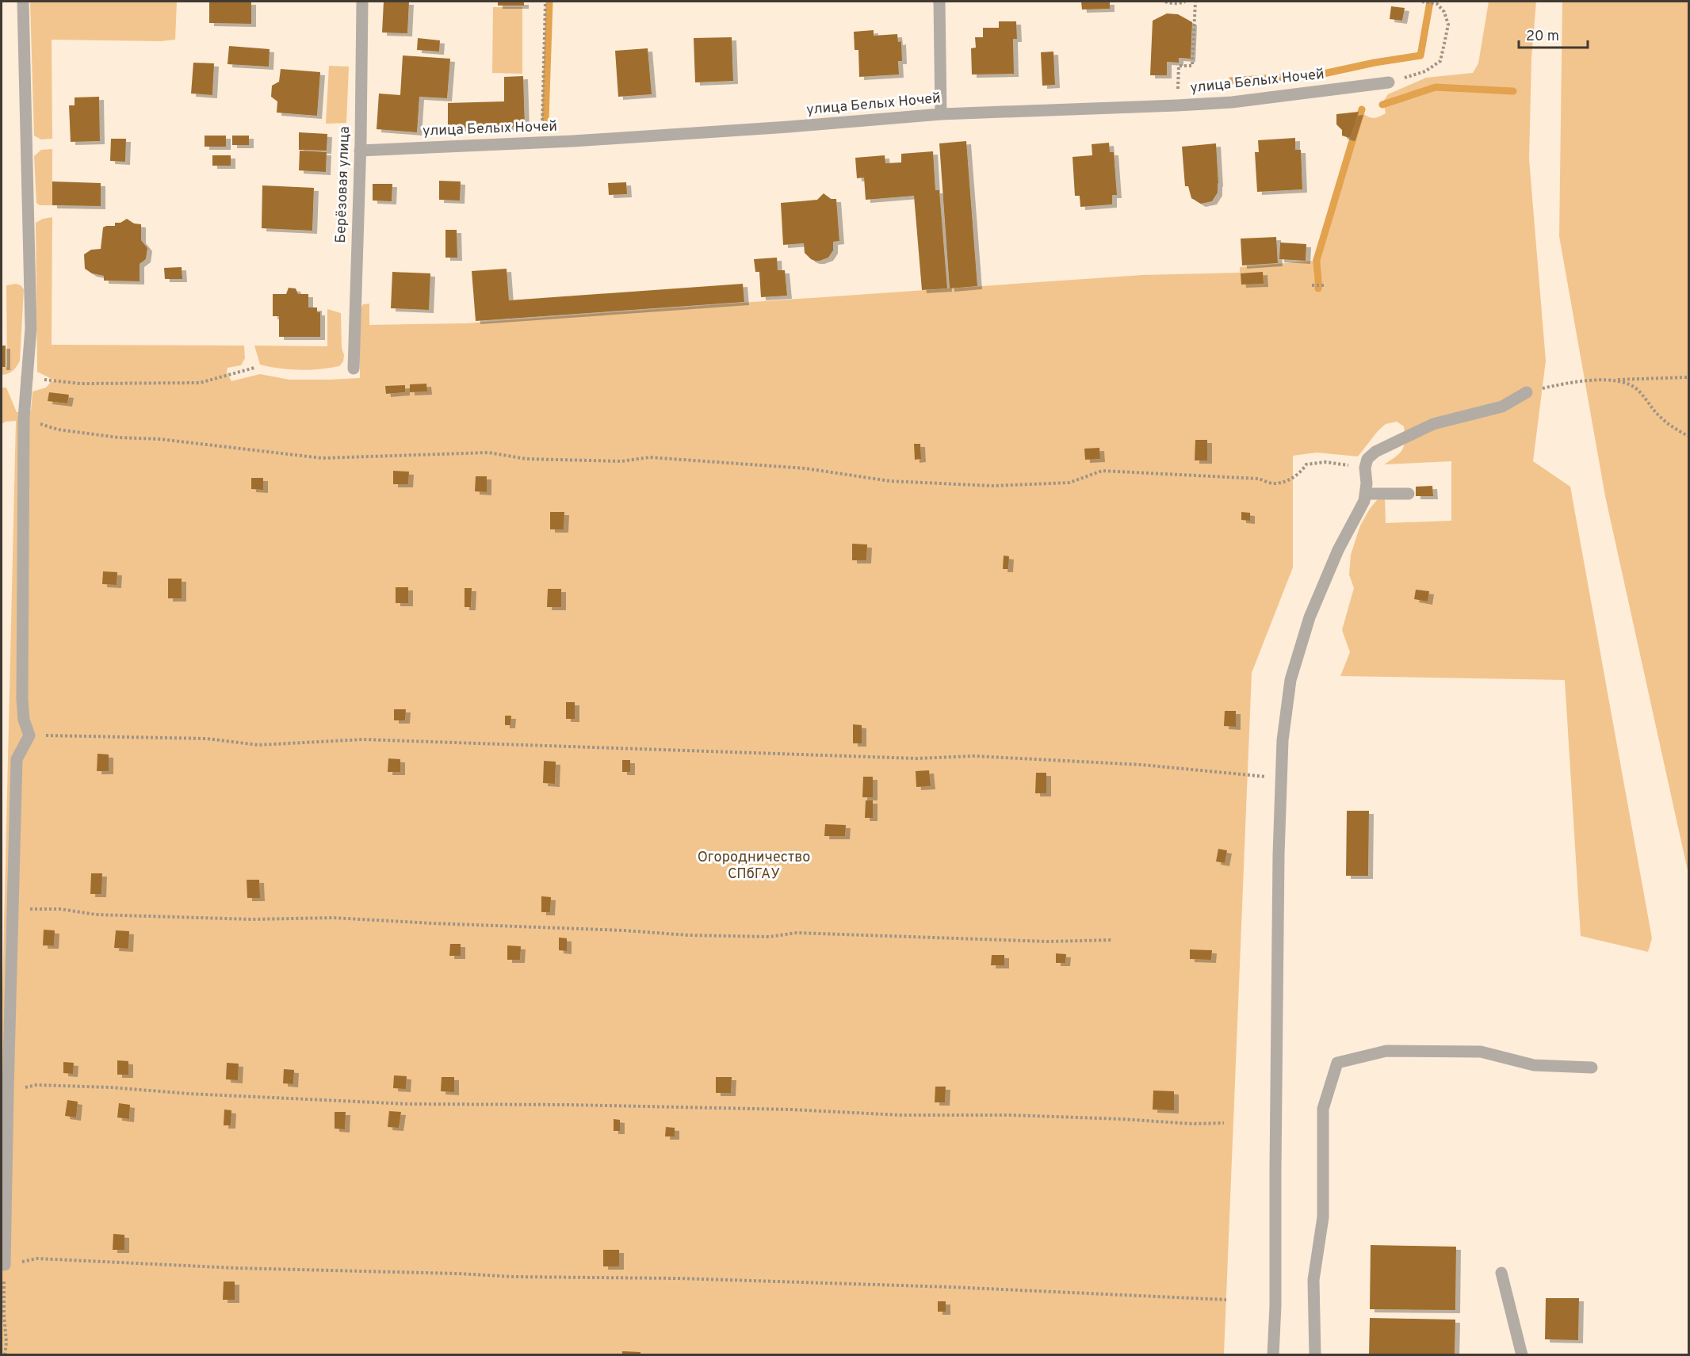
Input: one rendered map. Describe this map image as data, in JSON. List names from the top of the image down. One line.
{"streets":{"street":["улица Белых Ночей","Берёзовая улица"]},"crossings":[["улица Белых Ночей","Берёзовая улица"]],"parks":["Огородничество СПбГАУ"],"scale_bar":"20 m"}
